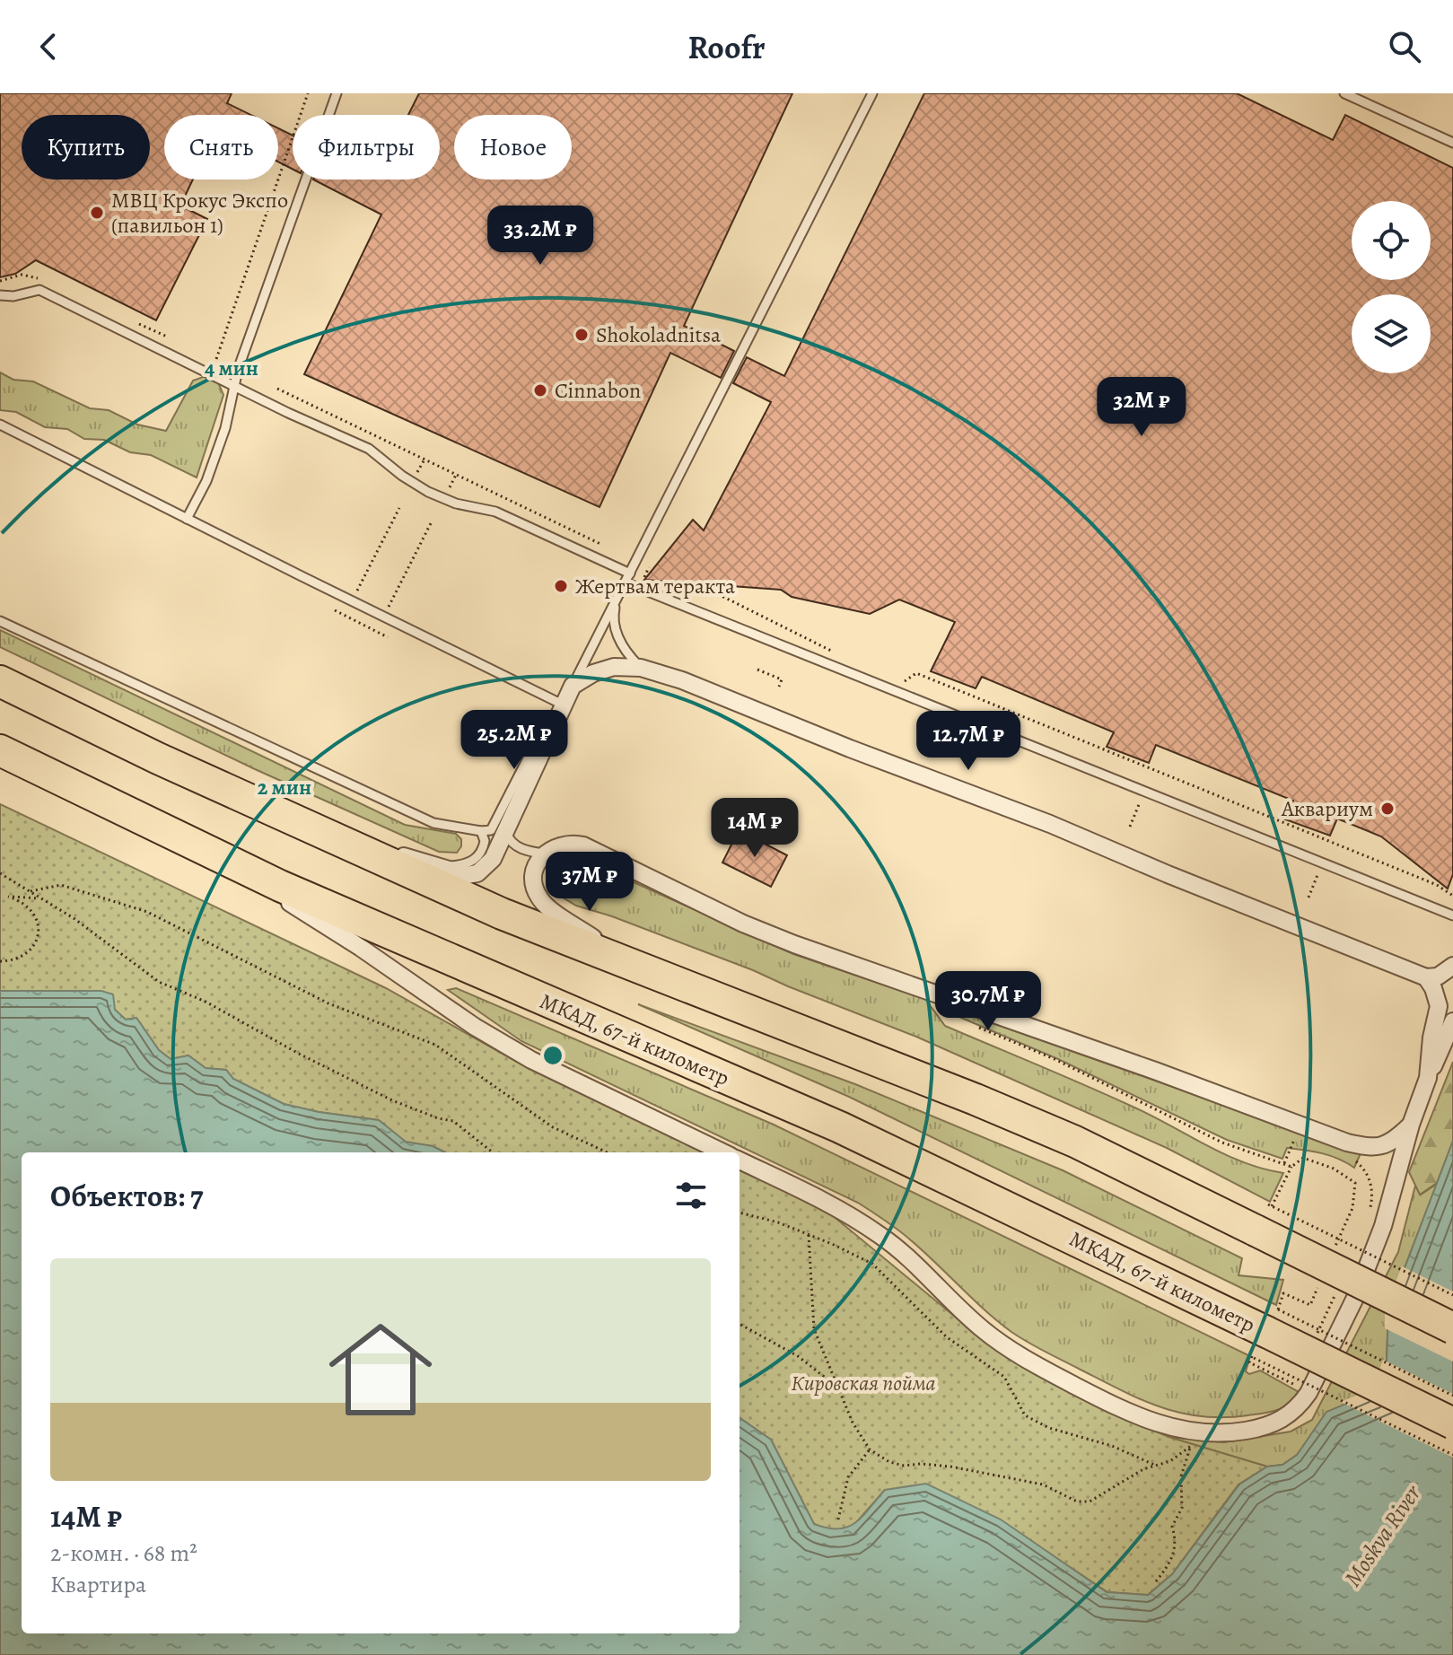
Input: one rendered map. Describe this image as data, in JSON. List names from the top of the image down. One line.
{"streets":{"highway":["МКАД, 67-й километр"]},"water":["Moskva River"],"parks":["Кировская пойма"],"places":["МВЦ Крокус Экспо (павильон 1)","Shokoladnitsa","Cinnabon","Жертвам теракта","Аквариум"],"page":{"header":"Roofr","chip":["Купить","Снять","Фильтры","Новое"],"price":["33.2M ₽","32M ₽","25.2M ₽","12.7M ₽","14M ₽","37M ₽","30.7M ₽"],"heading":"Объектов: 7","list":[{"name":"14M ₽","note":"2-комн. · 68 m² · Квартира"}]},"rings":["4 мин","2 мин"]}
